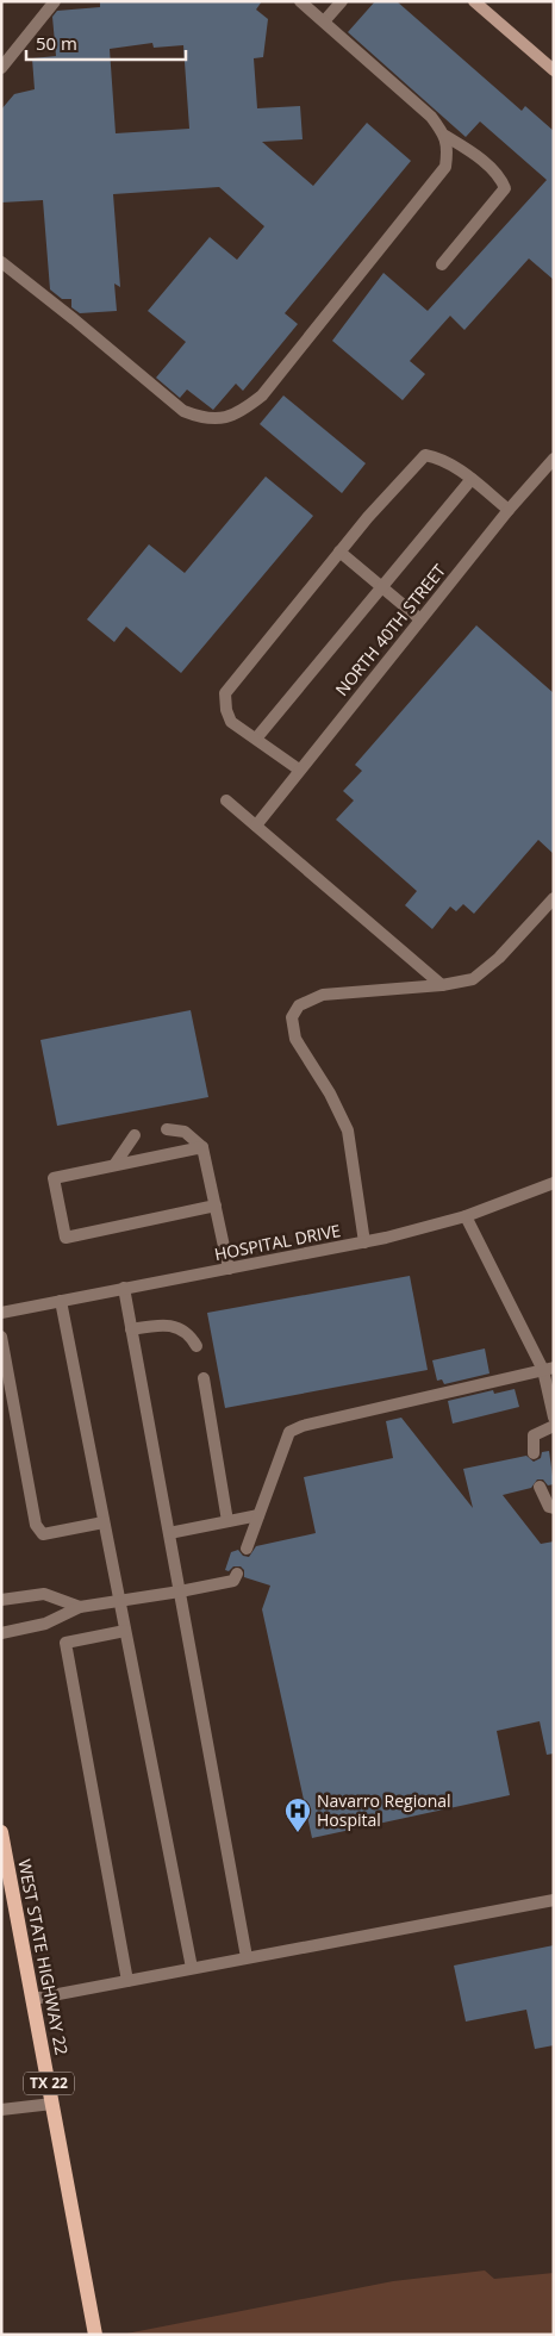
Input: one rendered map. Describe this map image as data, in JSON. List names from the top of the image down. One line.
{"streets":{"main road":["WEST STATE HIGHWAY 22","TX 22"],"street":["NORTH 40TH STREET","HOSPITAL DRIVE"]},"places":{"hospital":["Navarro Regional Hospital"]},"scale_bar":"50 m"}
